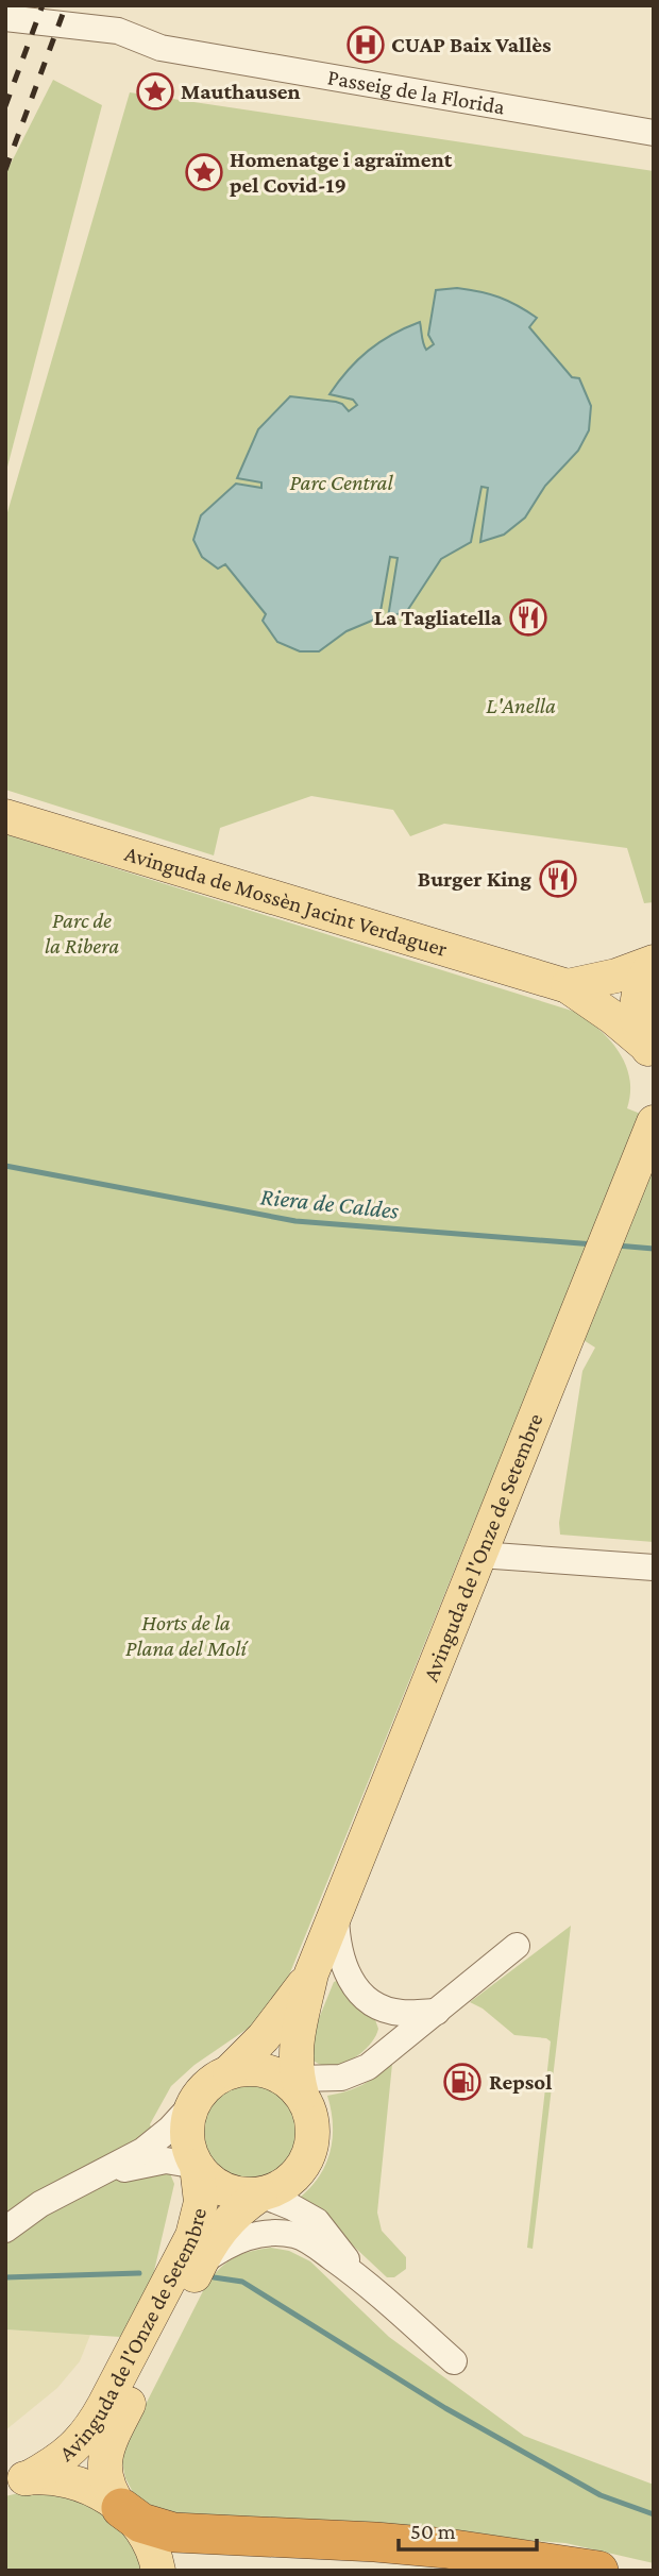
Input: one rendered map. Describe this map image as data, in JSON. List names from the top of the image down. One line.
{"streets":{"main road":["Avinguda de Mossèn Jacint Verdaguer","Avinguda de l'Onze de Setembre"],"street":["Passeig de la Florida"]},"water":["Riera de Caldes"],"parks":["Parc Central","L'Anella","Parc de la Ribera","Horts de la Plana del Molí"],"places":{"hospital":["CUAP Baix Vallès"],"place":["Mauthausen","Homenatge i agraïment pel Covid-19"],"restaurant":["La Tagliatella","Burger King"],"fuel station":["Repsol"]},"scale_bar":"50 m"}
